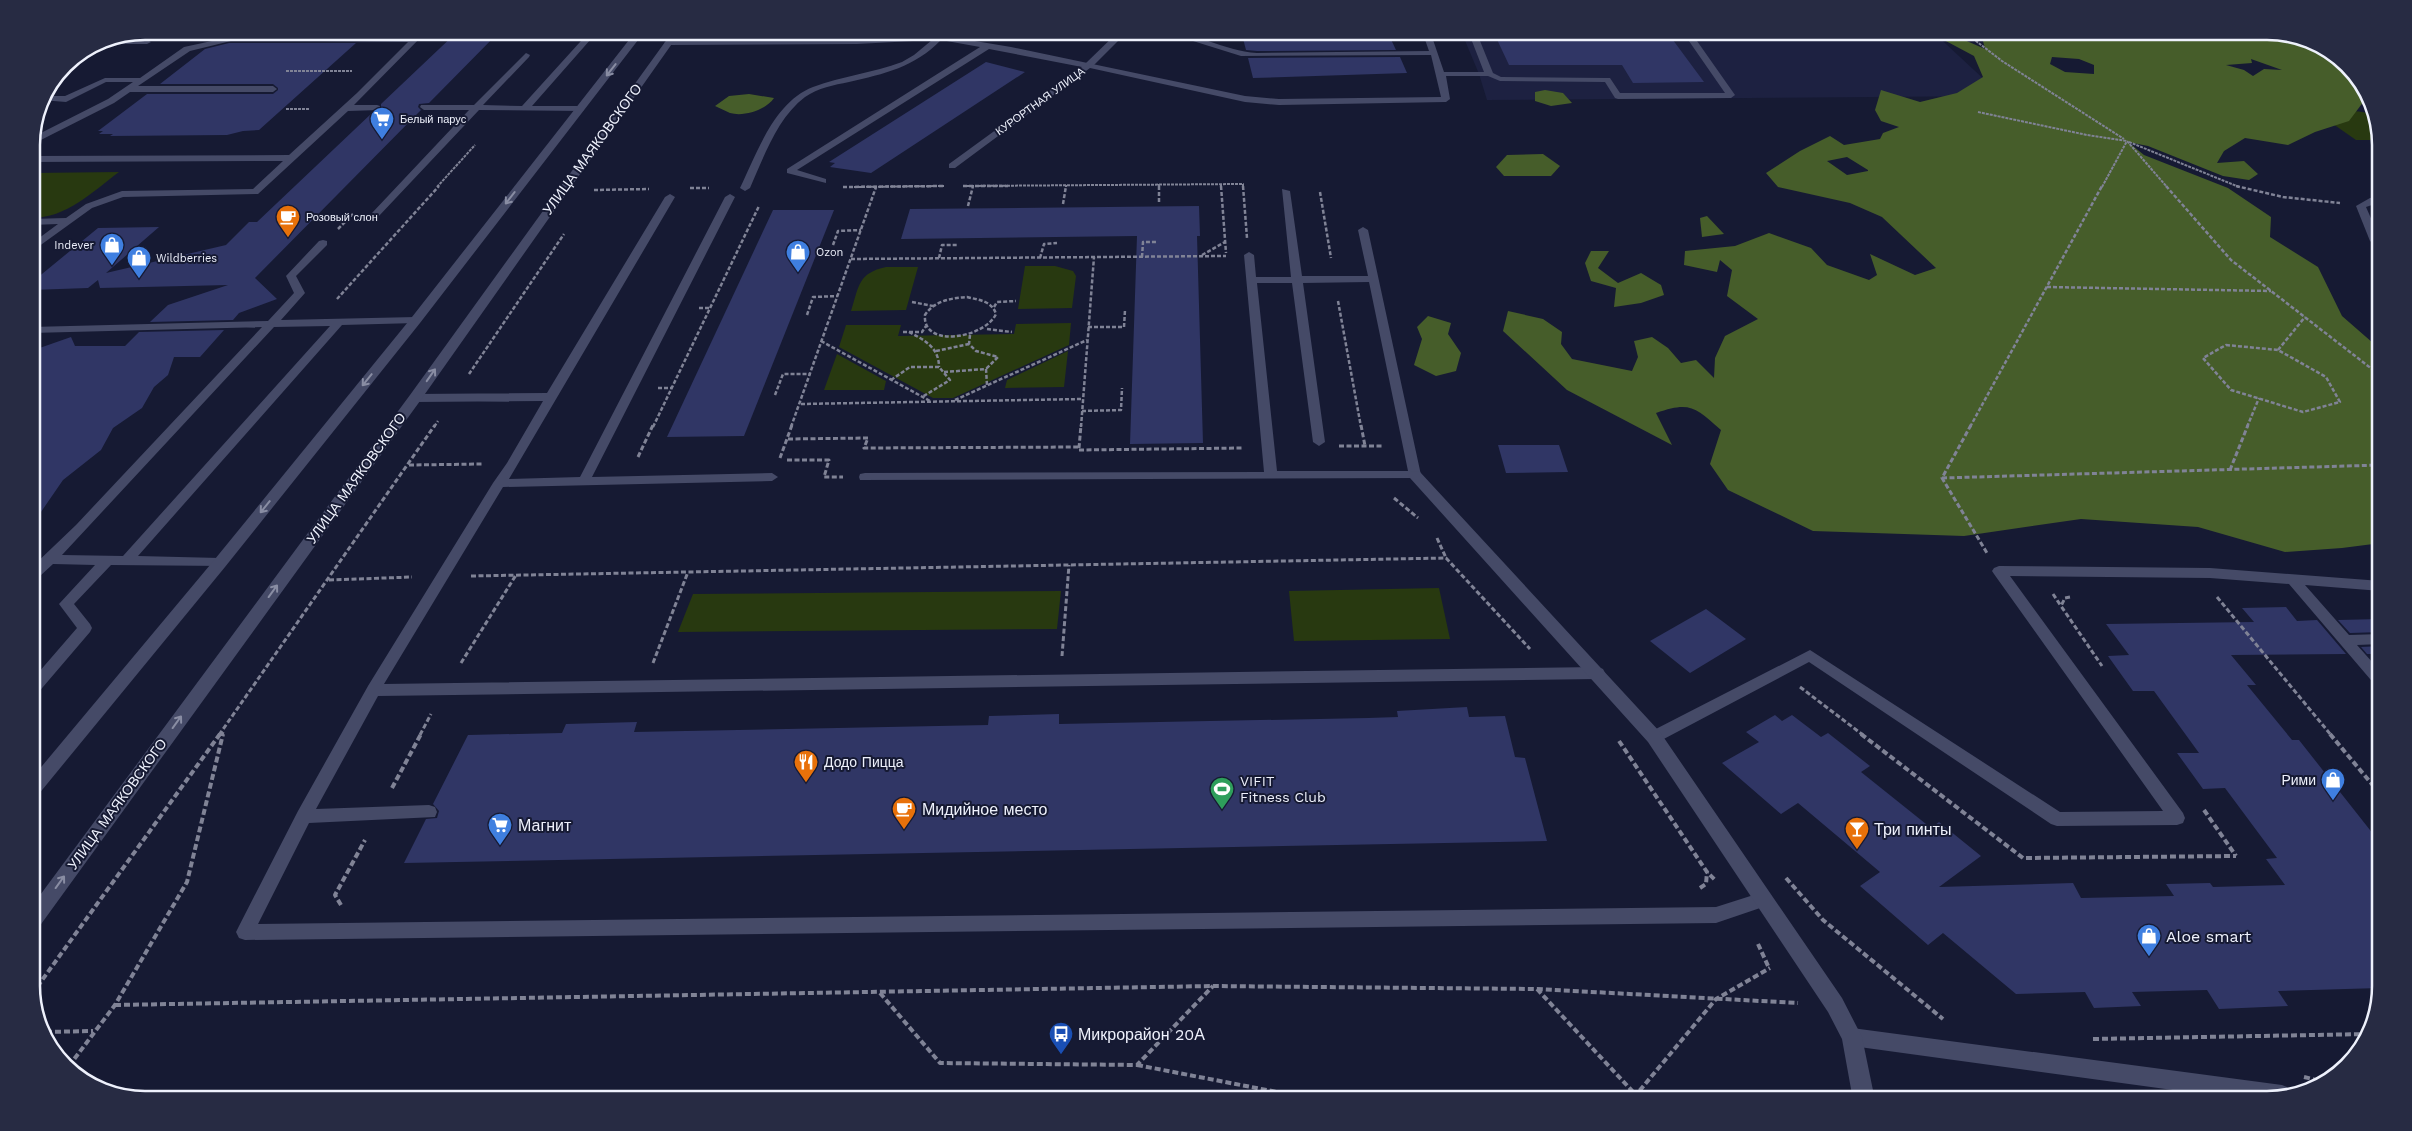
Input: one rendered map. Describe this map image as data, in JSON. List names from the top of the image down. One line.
{"streets":{"main road":["КУРОРТНАЯ УЛИЦА","УЛИЦА МАЯКОВСКОГО"]},"places":{"supermarket":["Белый парус","Магнит"],"cafe":["Розовый слон","Мидийное место"],"shop":["Indever","Ozon","Wildberries","Рими","Aloe smart"],"restaurant":["Додо Пицца"],"sports":["VIFIT Fitness Club"],"bar":["Три пинты"],"bus stop":["Микрорайон 20А"]}}
